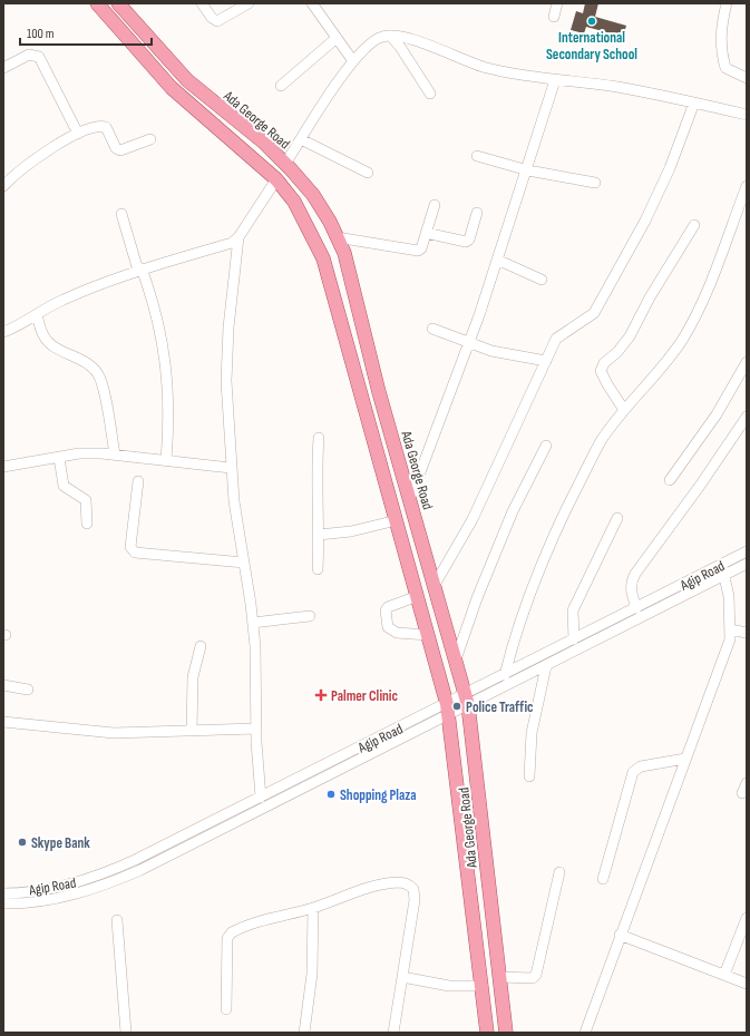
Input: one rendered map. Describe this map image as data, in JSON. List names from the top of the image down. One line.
{"streets":{"main road":["Ada George Road"],"street":["Agip Road"]},"crossings":[["Ada George Road","Agip Road"]],"places":{"other":["International Secondary School","Police Traffic","Shopping Plaza","Skype Bank"],"health":["Palmer Clinic"]},"scale_bar":"100 m"}
